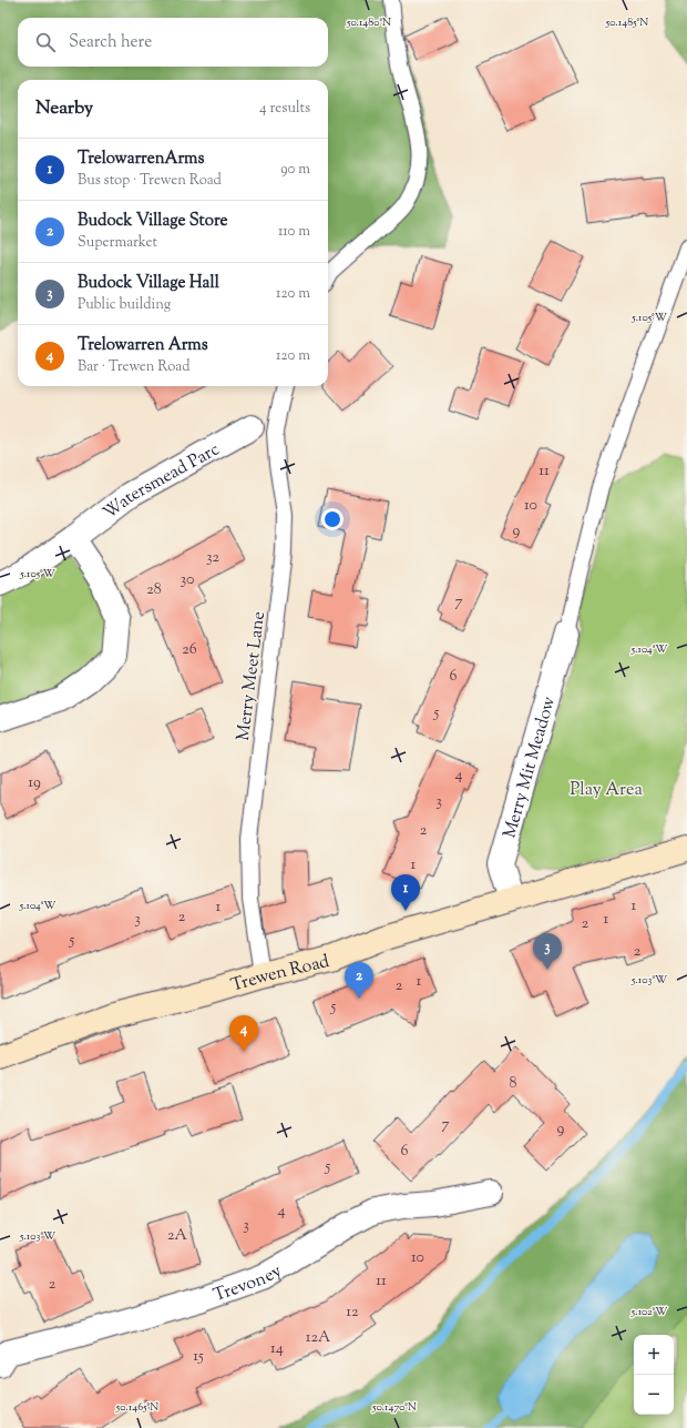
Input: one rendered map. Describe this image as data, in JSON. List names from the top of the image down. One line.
{"streets":{"street":["Watersmead Parc","Merry Mit Meadow","Trewen Road","Trevoney"],"lane":["Merry Meet Lane"]},"crossings":[["Merry Meet Lane","Trewen Road"],["Merry Mit Meadow","Trewen Road"]],"parks":["Play Area"],"house_numbers":["11","10","9","32","30","28","7","26","6","5","4","19","3","2","1","1","1","2","3","1","2","5","2","1","2","5","8","7","9","6","5","4","3","2A","10","11","2","12","12A","14","15"],"page":{"search":"Search here","heading":["Nearby","4 results"],"list":[{"mark":"1","name":"TrelowarrenArms","note":"Bus stop · Trewen Road","value":"90 m"},{"mark":"2","name":"Budock Village Store","note":"Supermarket","value":"110 m"},{"mark":"3","name":"Budock Village Hall","note":"Public building","value":"120 m"},{"mark":"4","name":"Trelowarren Arms","note":"Bar · Trewen Road","value":"120 m"}],"pins":["1","3","2","4"],"map_buttons":["+","−"]},"coordinates":["50.1480°N","50.1485°N","5.105°W","5.104°W","5.103°W","5.102°W","50.1465°N","50.1470°N"]}
